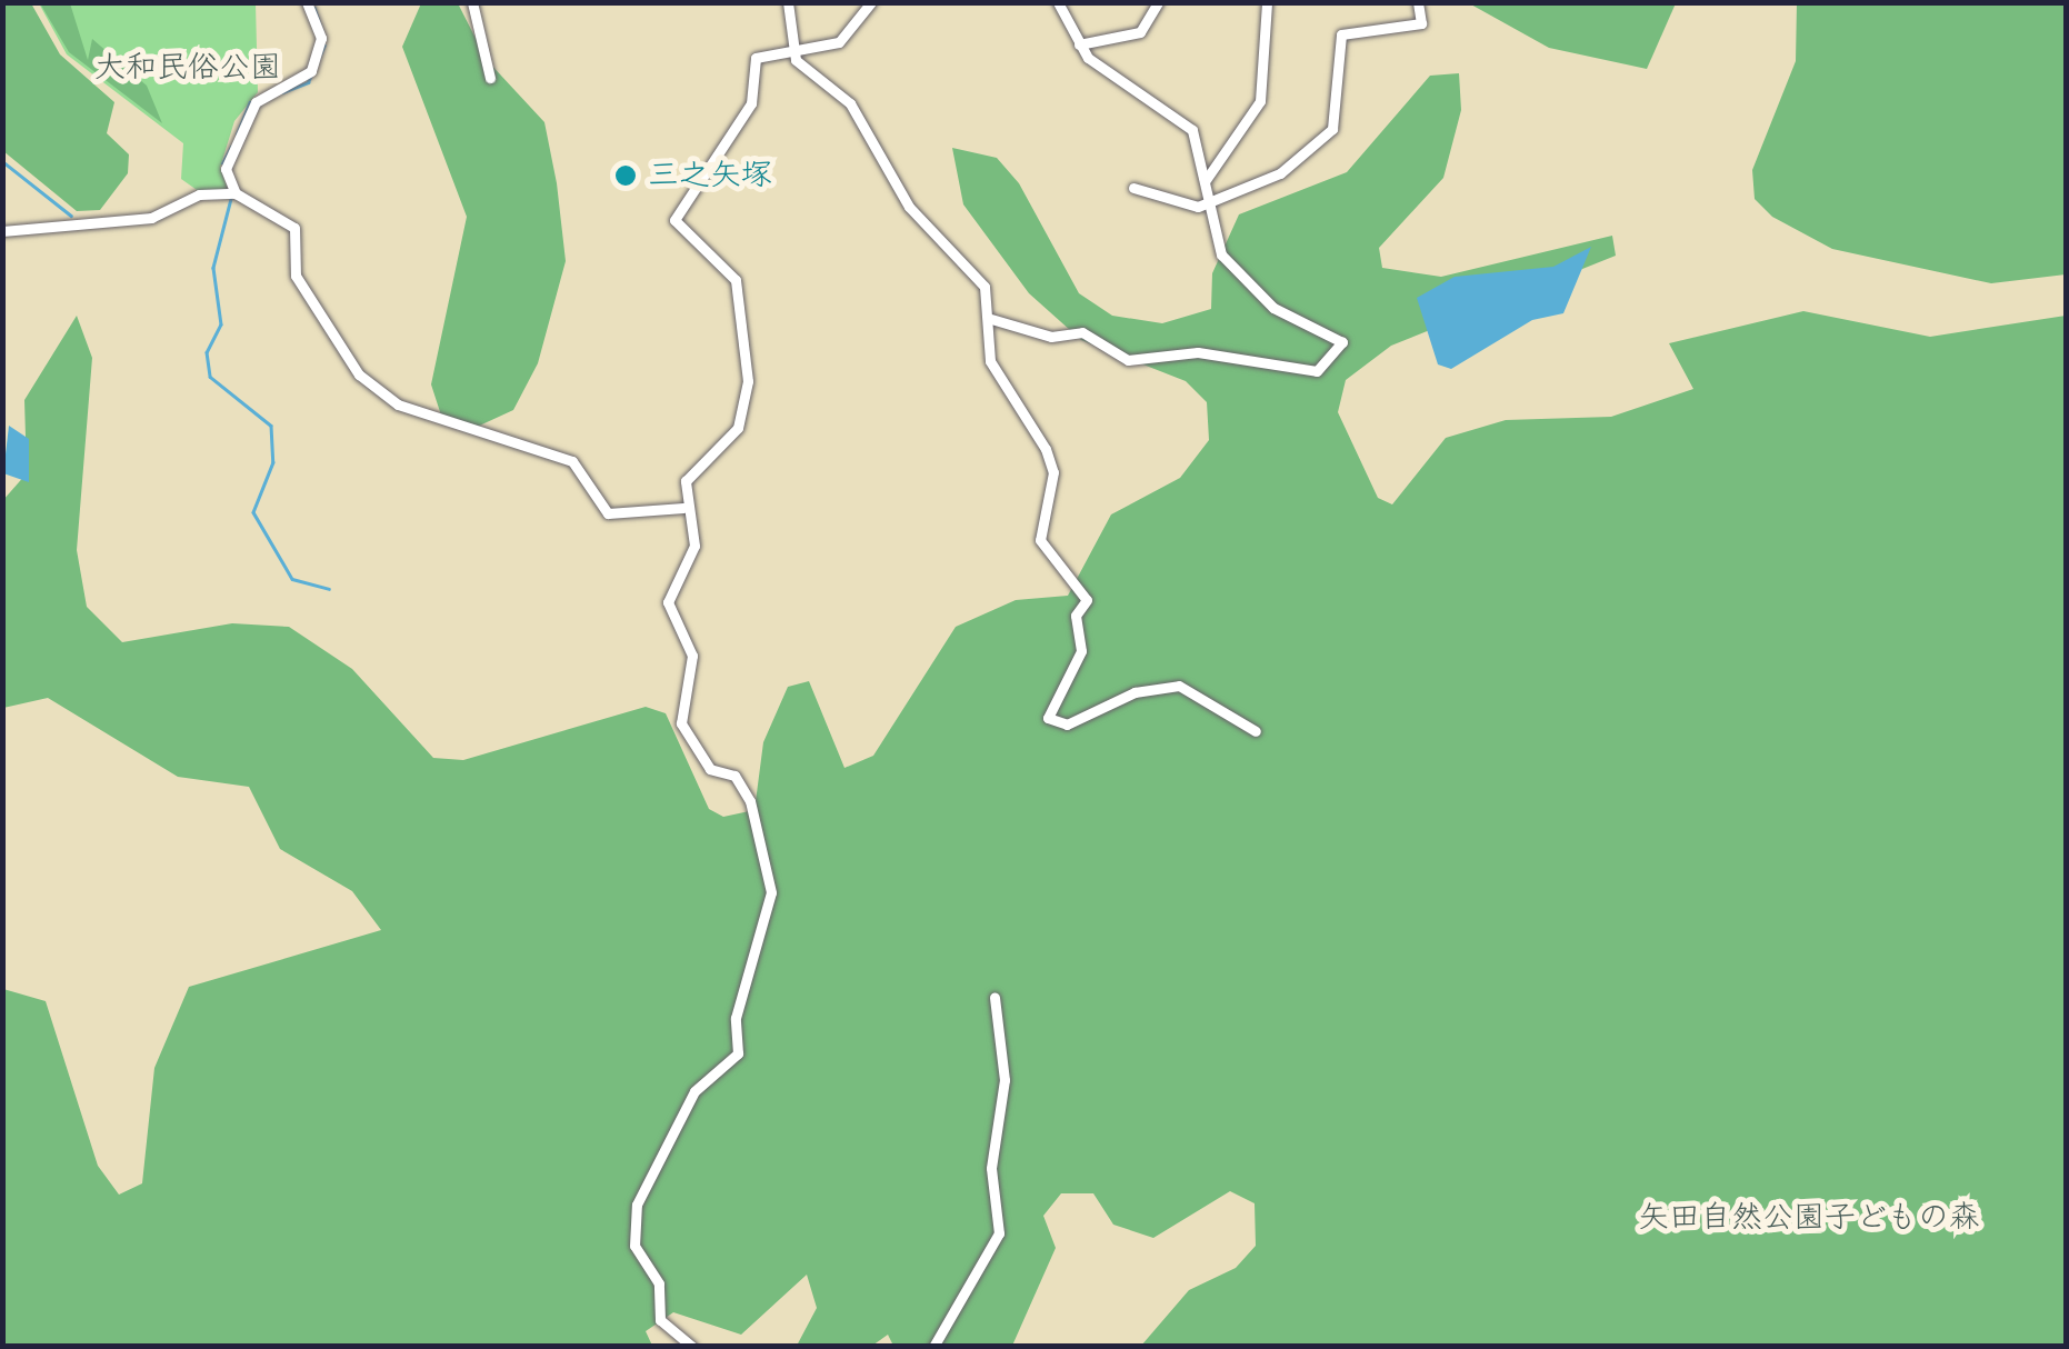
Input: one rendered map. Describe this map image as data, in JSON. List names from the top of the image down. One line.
{"parks":["大和民俗公園","矢田自然公園子どもの森"],"places":["三之矢塚"]}
